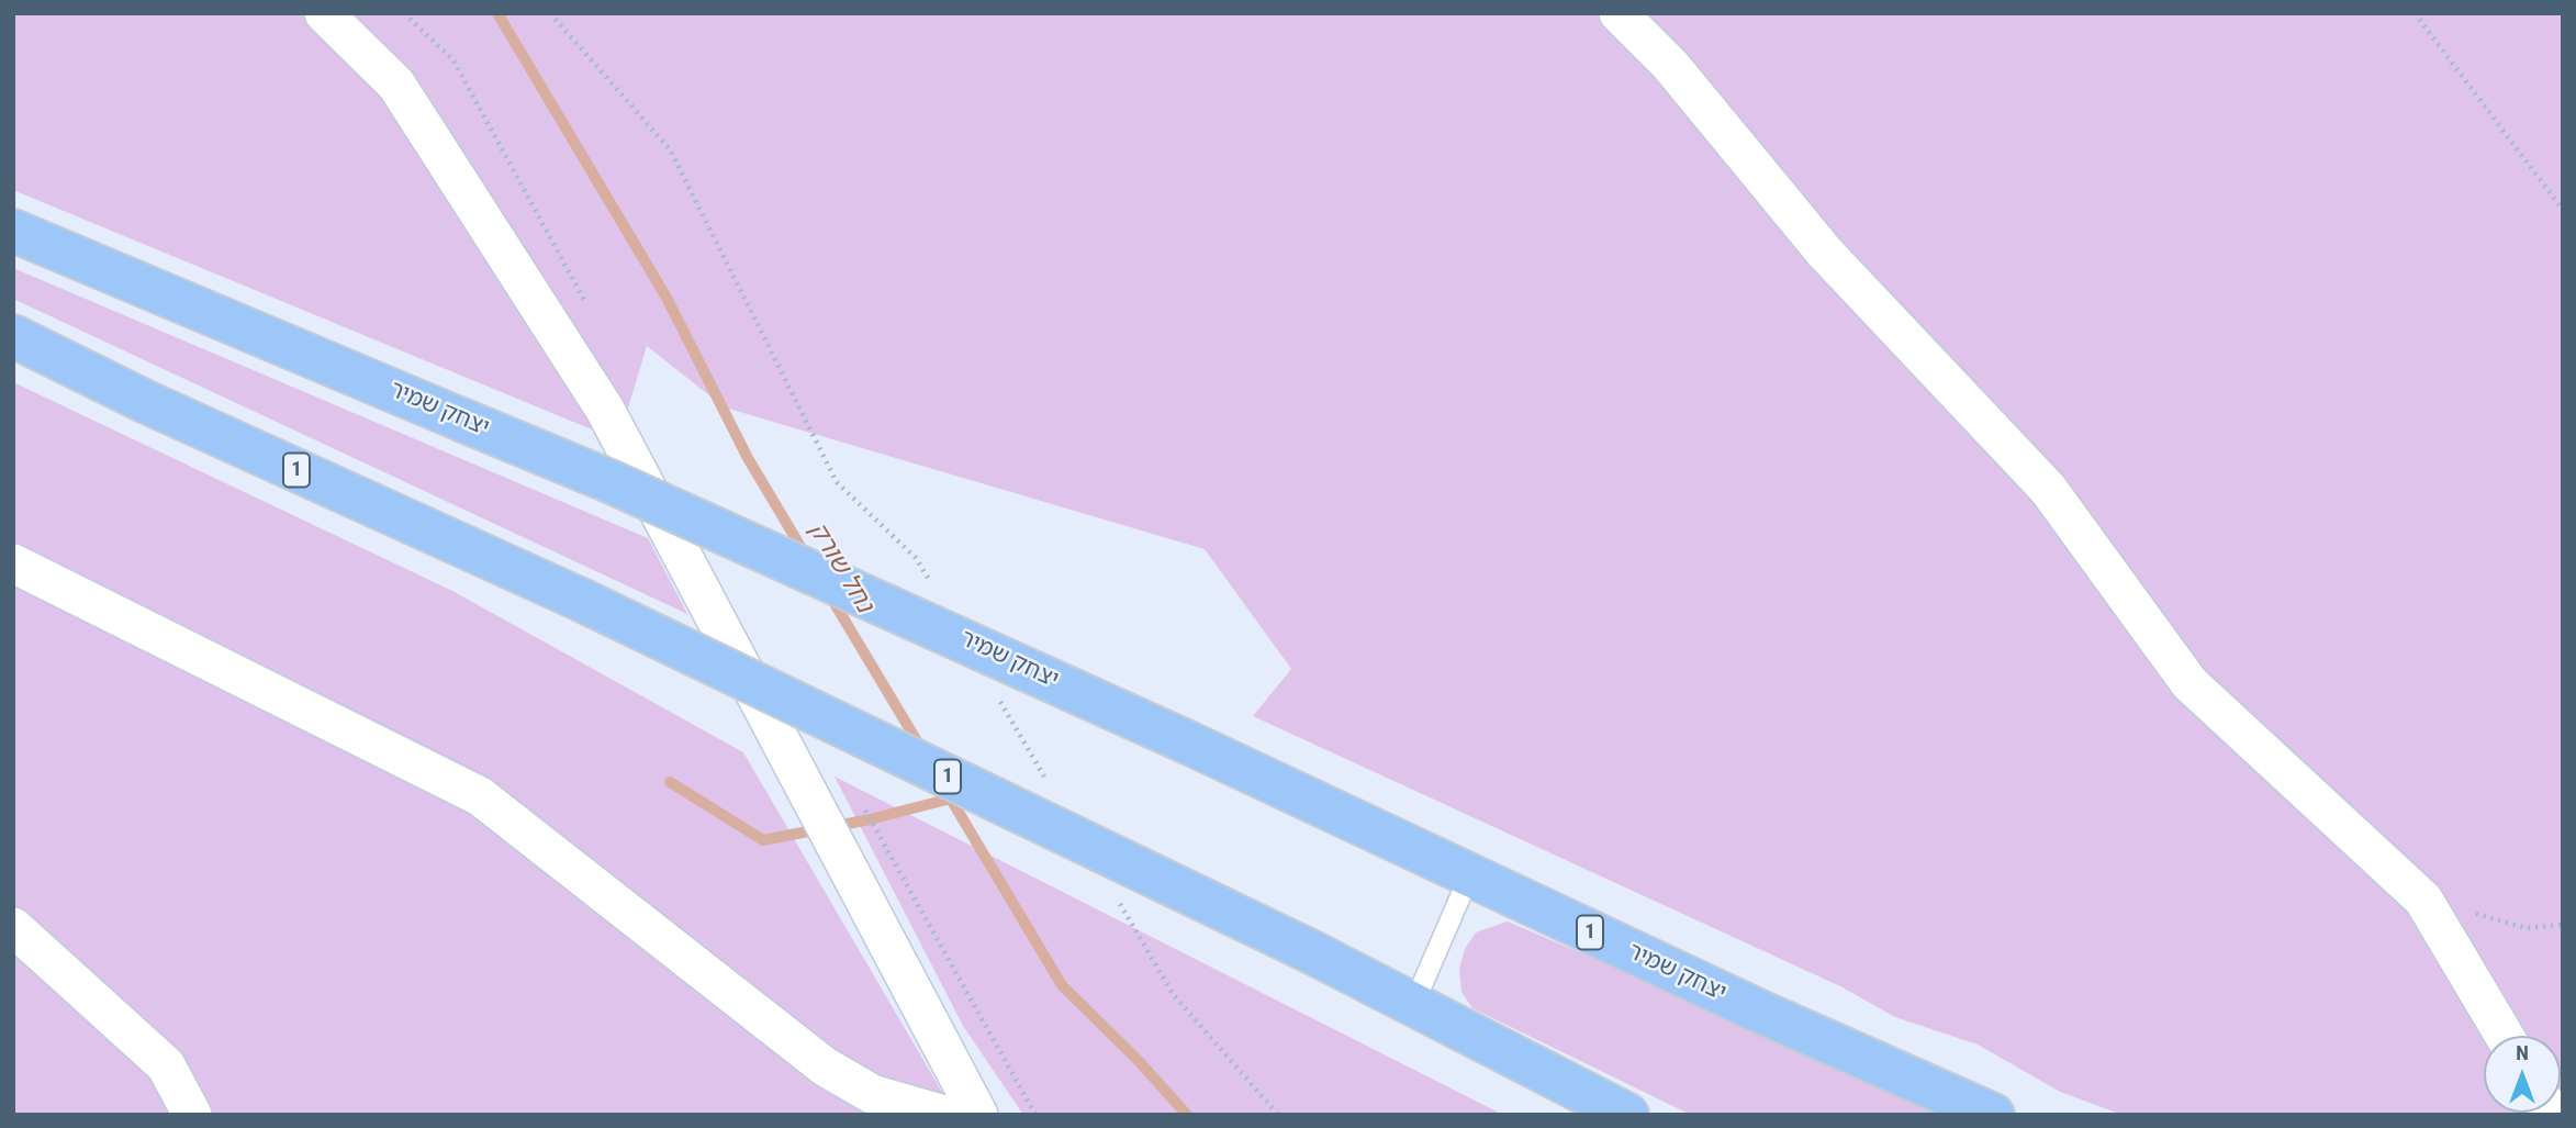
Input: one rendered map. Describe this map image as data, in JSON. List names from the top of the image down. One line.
{"streets":{"highway":["יצחק שמיר","1"]},"water":["נחל שורק"],"north":"top"}
